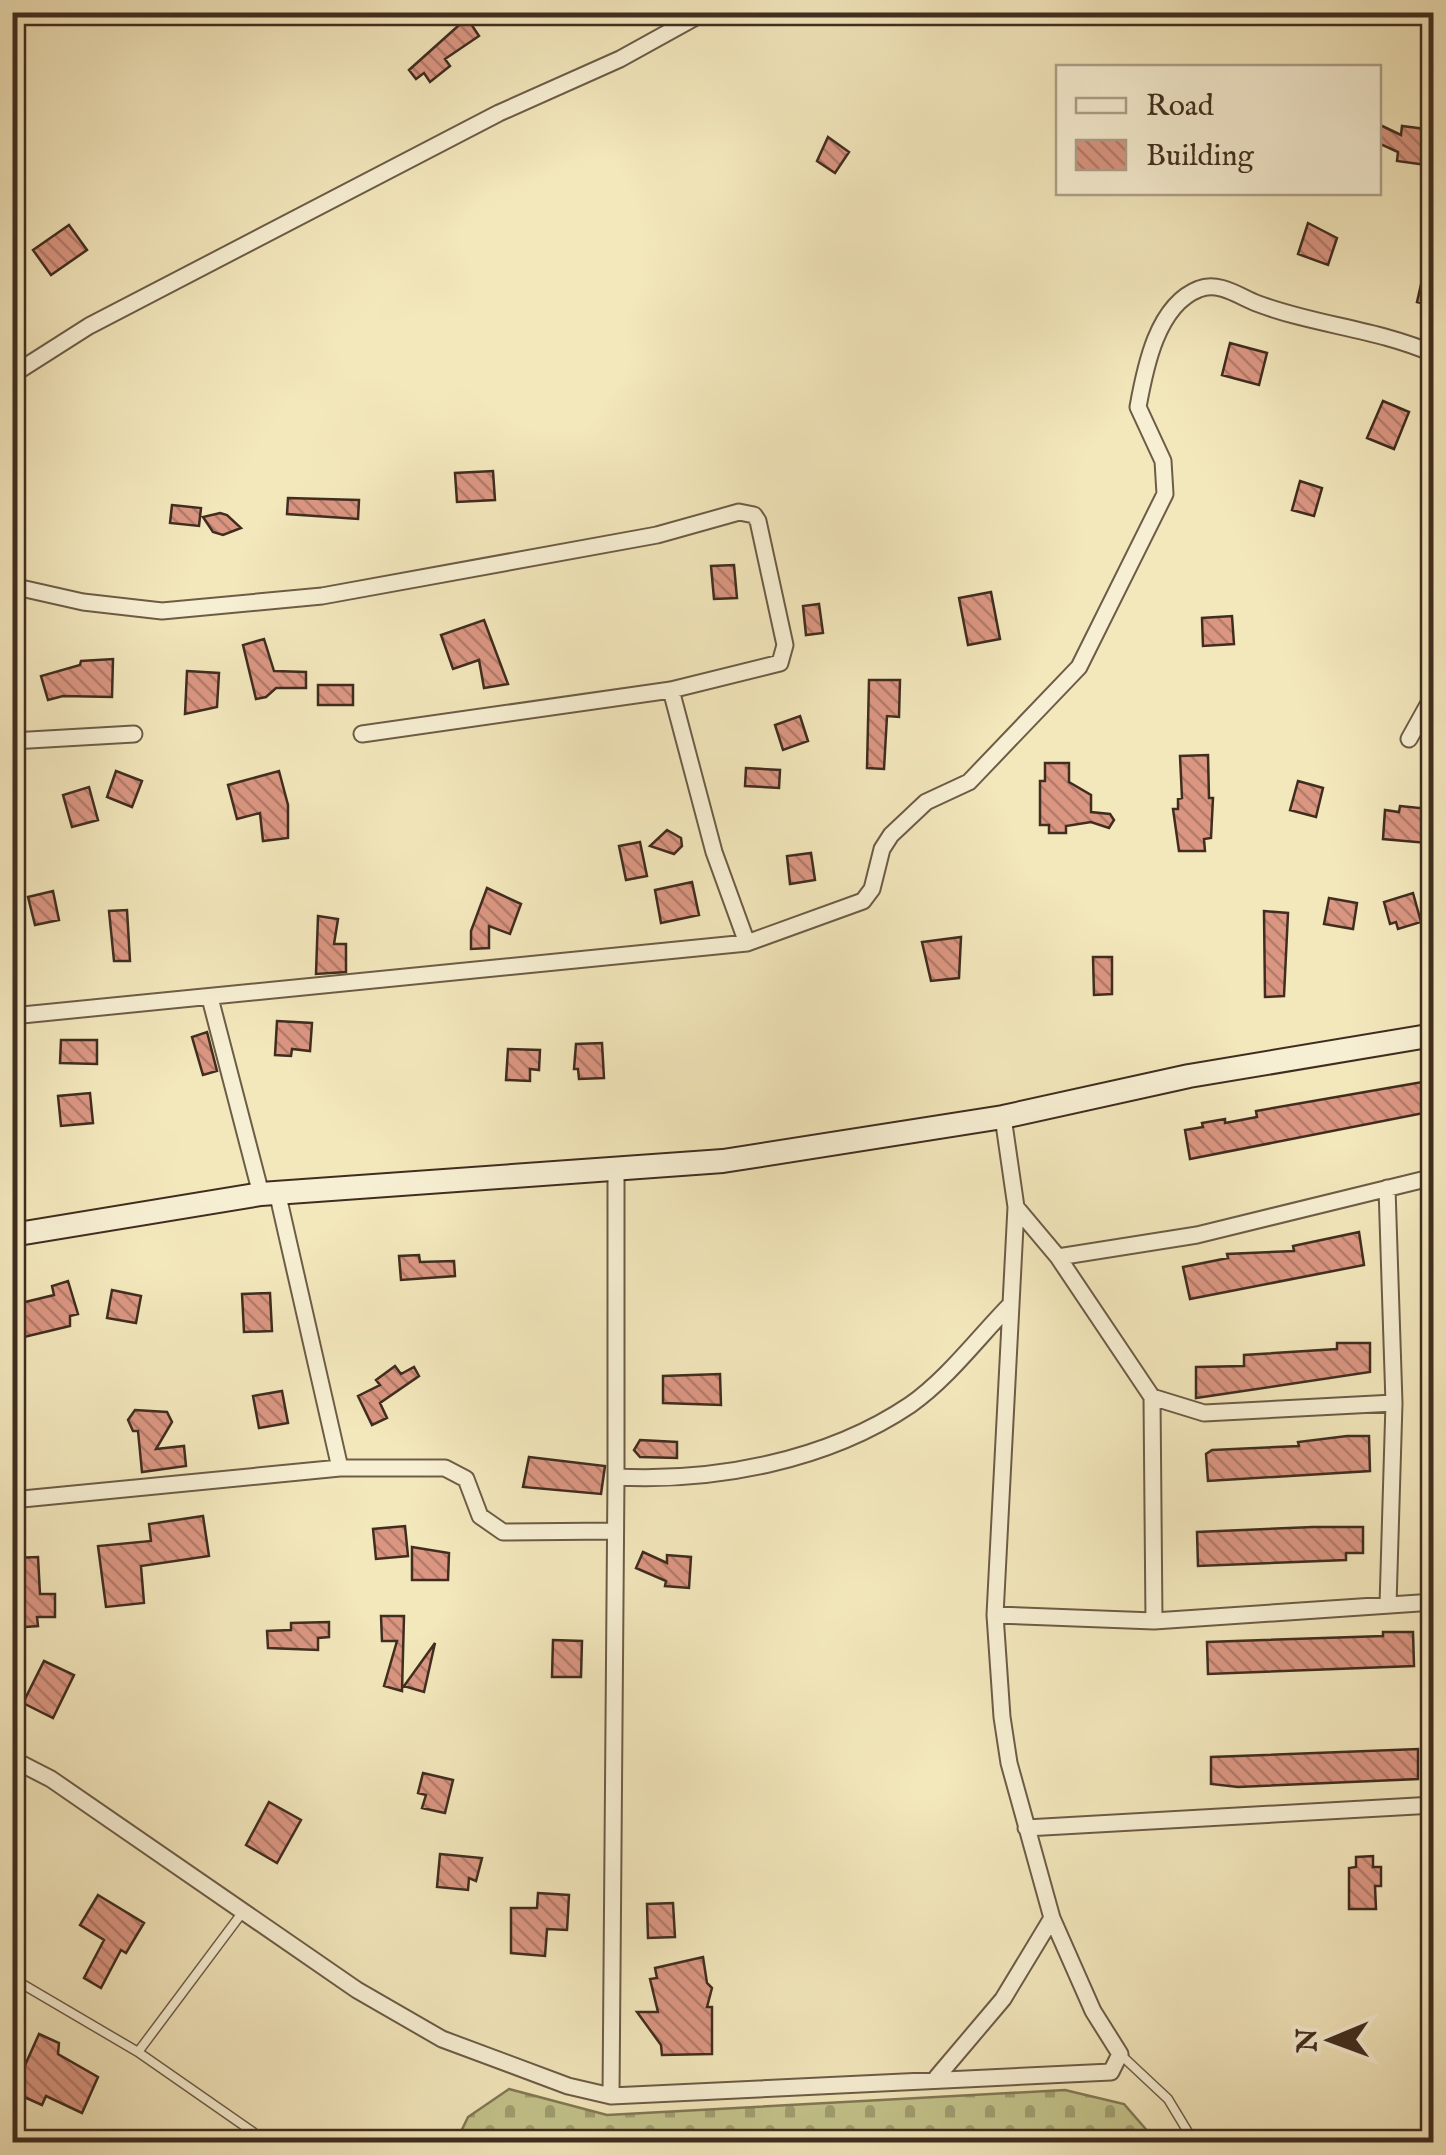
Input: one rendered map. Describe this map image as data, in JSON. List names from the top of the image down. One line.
{"legend":["Road","Building"],"north":"left"}
